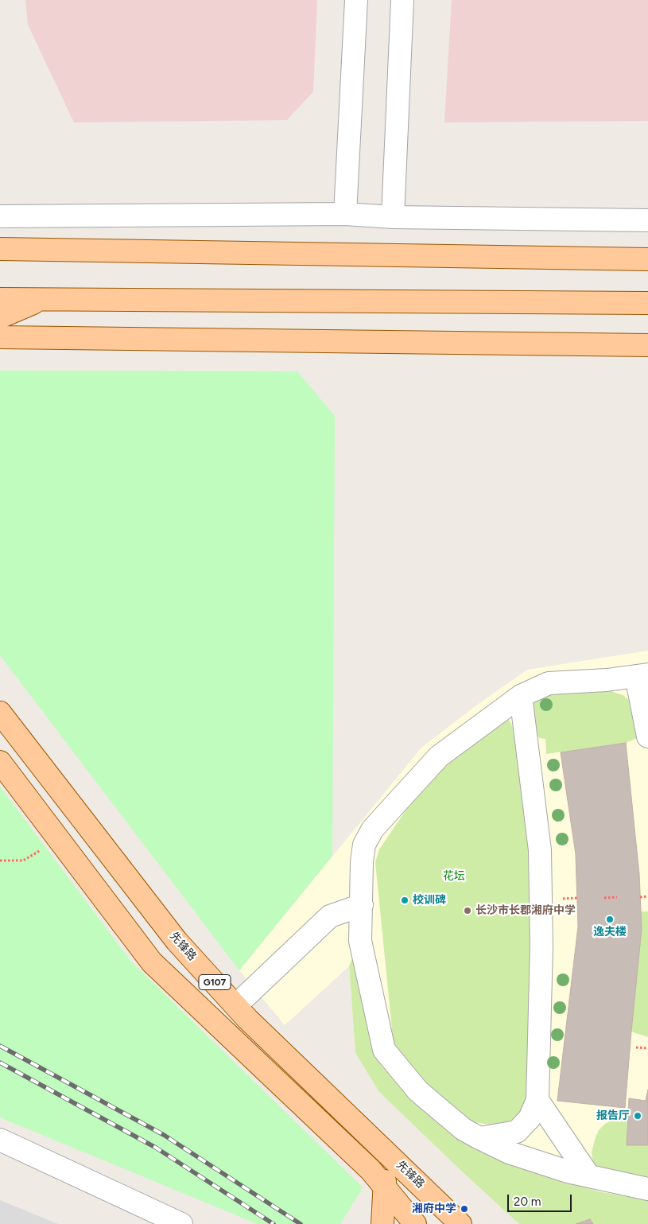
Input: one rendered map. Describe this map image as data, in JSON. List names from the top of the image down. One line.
{"streets":{"main road":["先锋路","G107"]},"parks":["花坛"],"places":["校训碑","长沙市长郡湘府中学","逸夫楼","报告厅","湘府中学"],"scale_bar":"20 m"}
